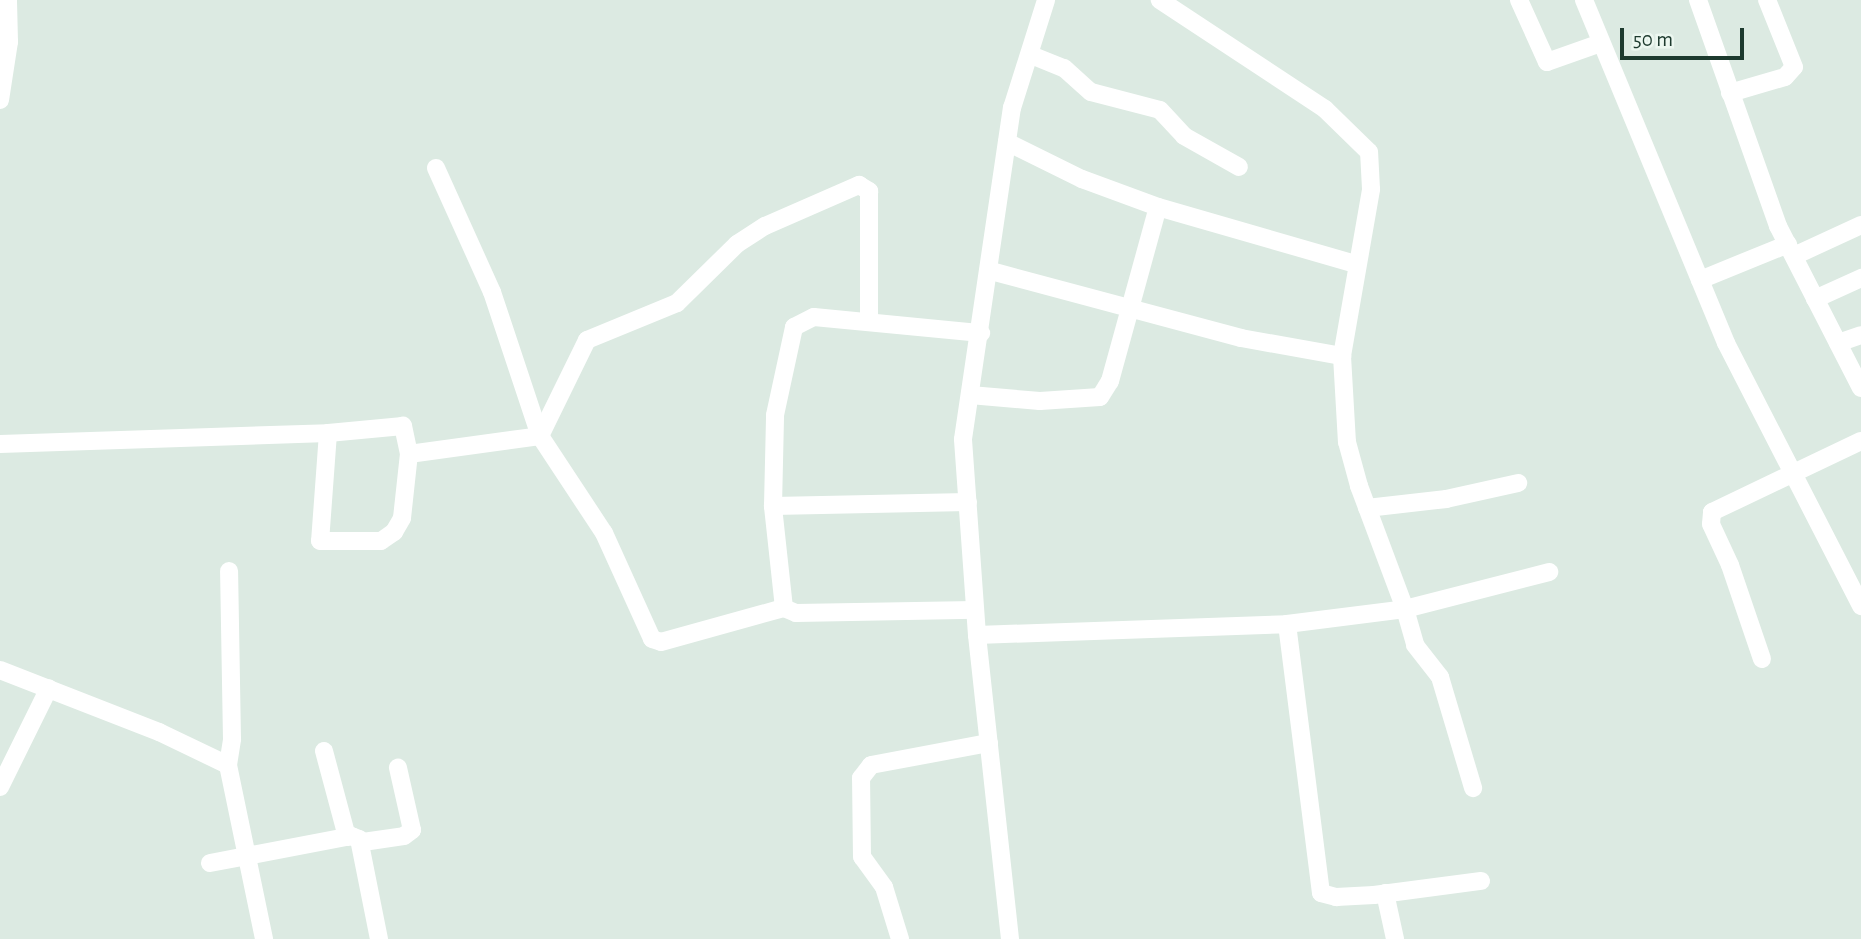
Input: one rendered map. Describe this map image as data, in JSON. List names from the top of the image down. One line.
{"scale_bar":"50 m"}
